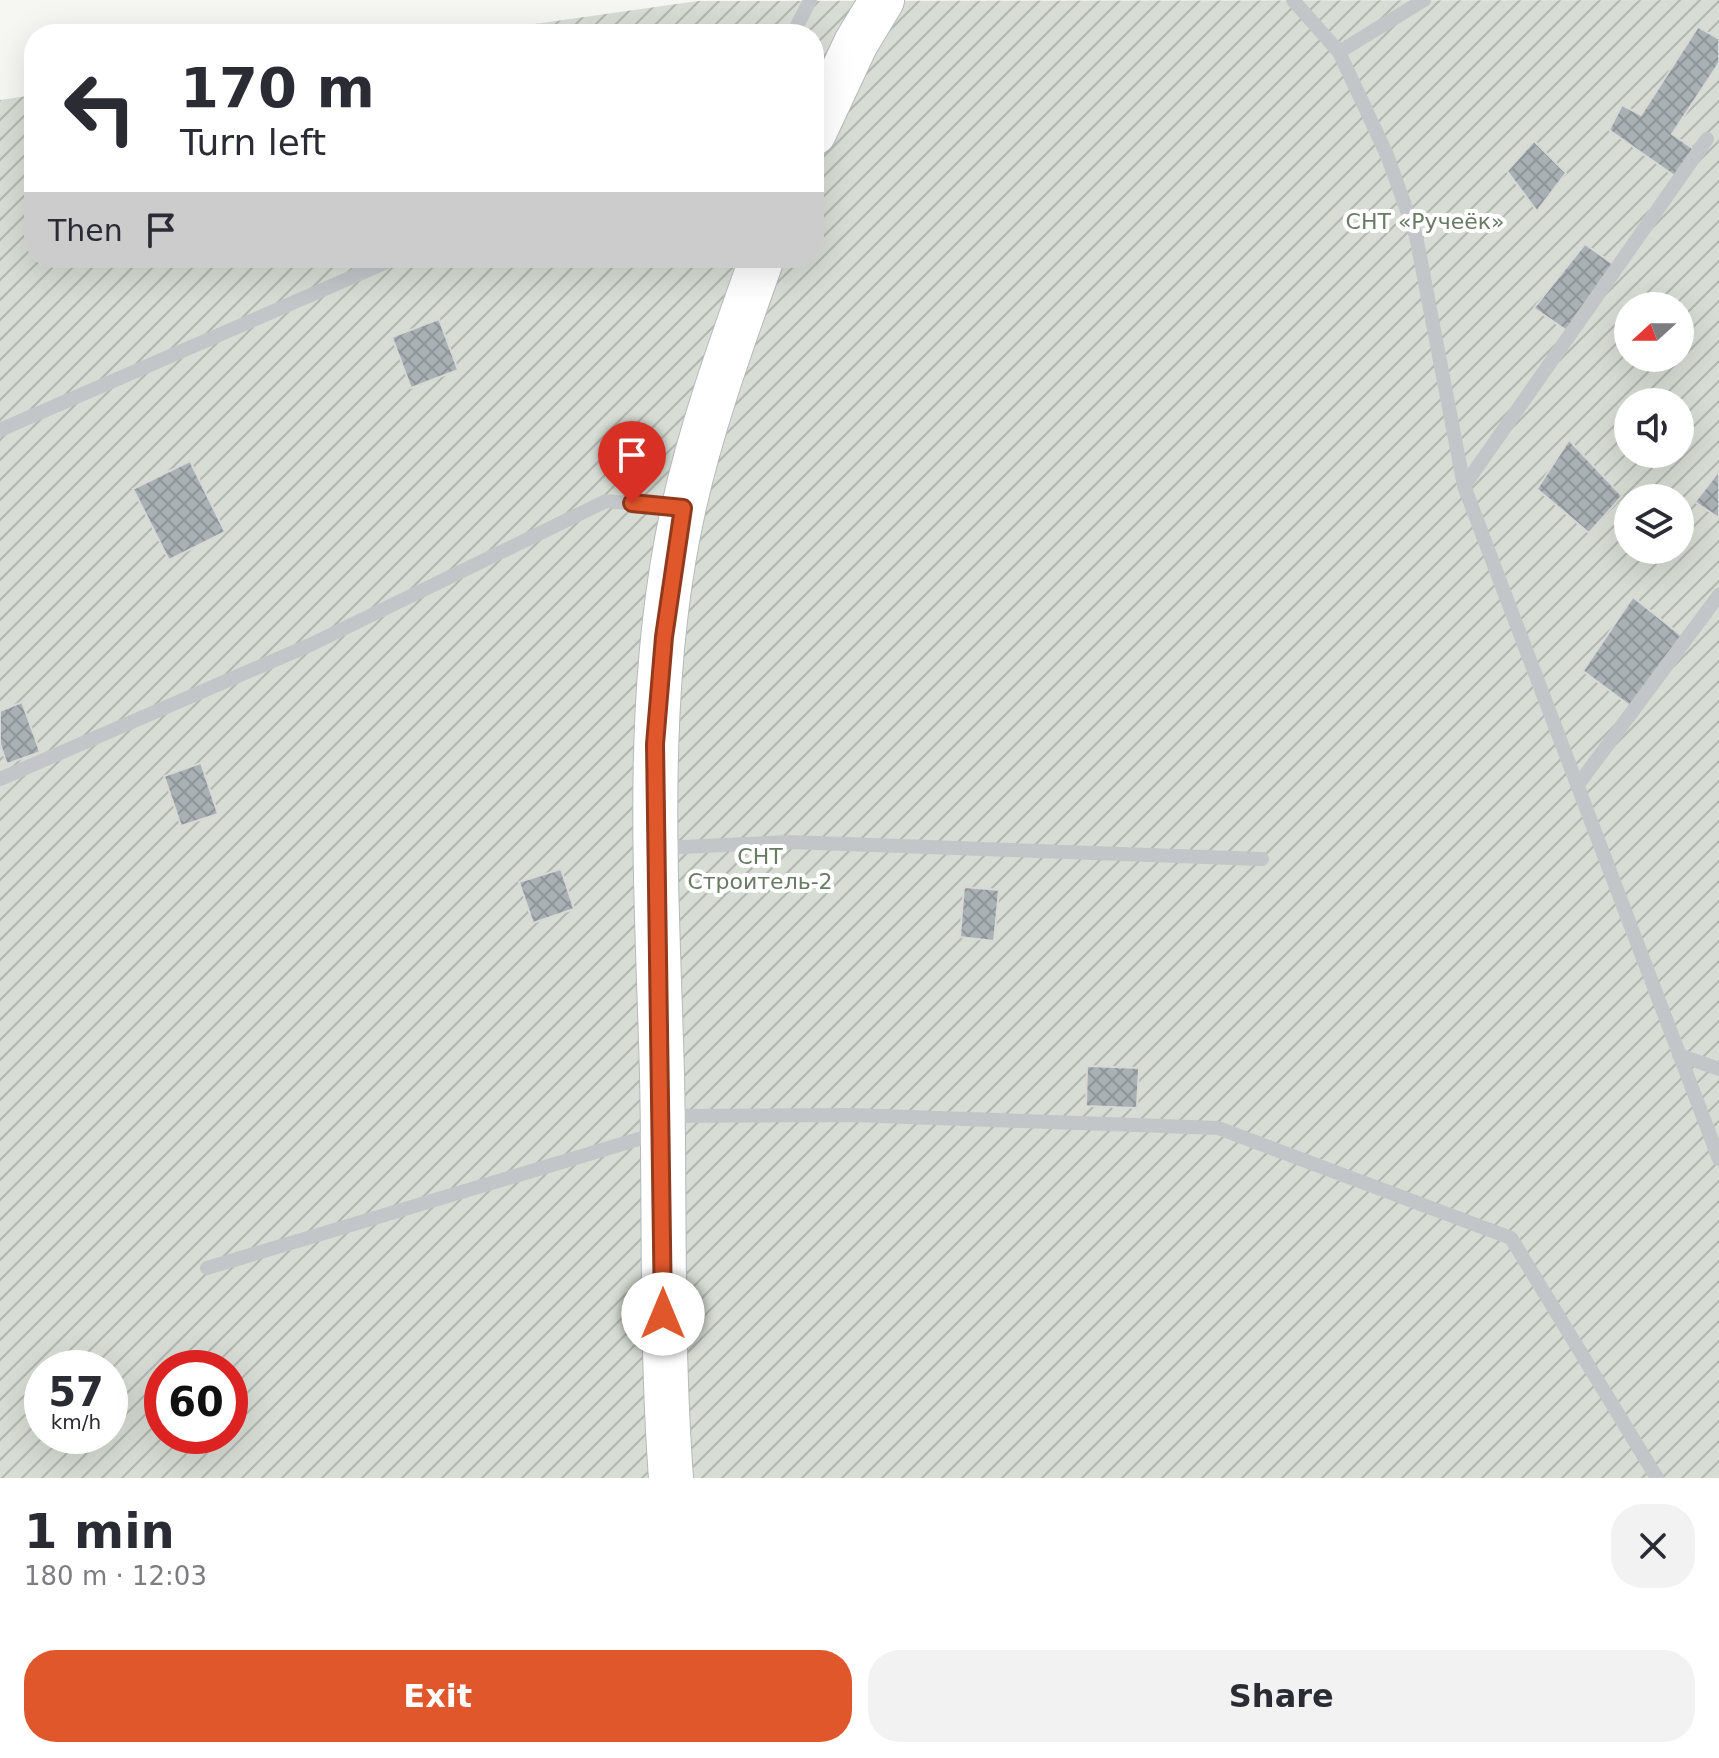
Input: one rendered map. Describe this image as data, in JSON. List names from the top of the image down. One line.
{"parks":["СНТ «Ручеёк»","СНТ Строитель-2"],"north":"left","page":{"turn":["170 m","Turn left"],"then":"Then","speed":"57 km/h","limit":"60","heading":["1 min","180 m · 12:03"],"buttons":["Exit","Share"]}}
